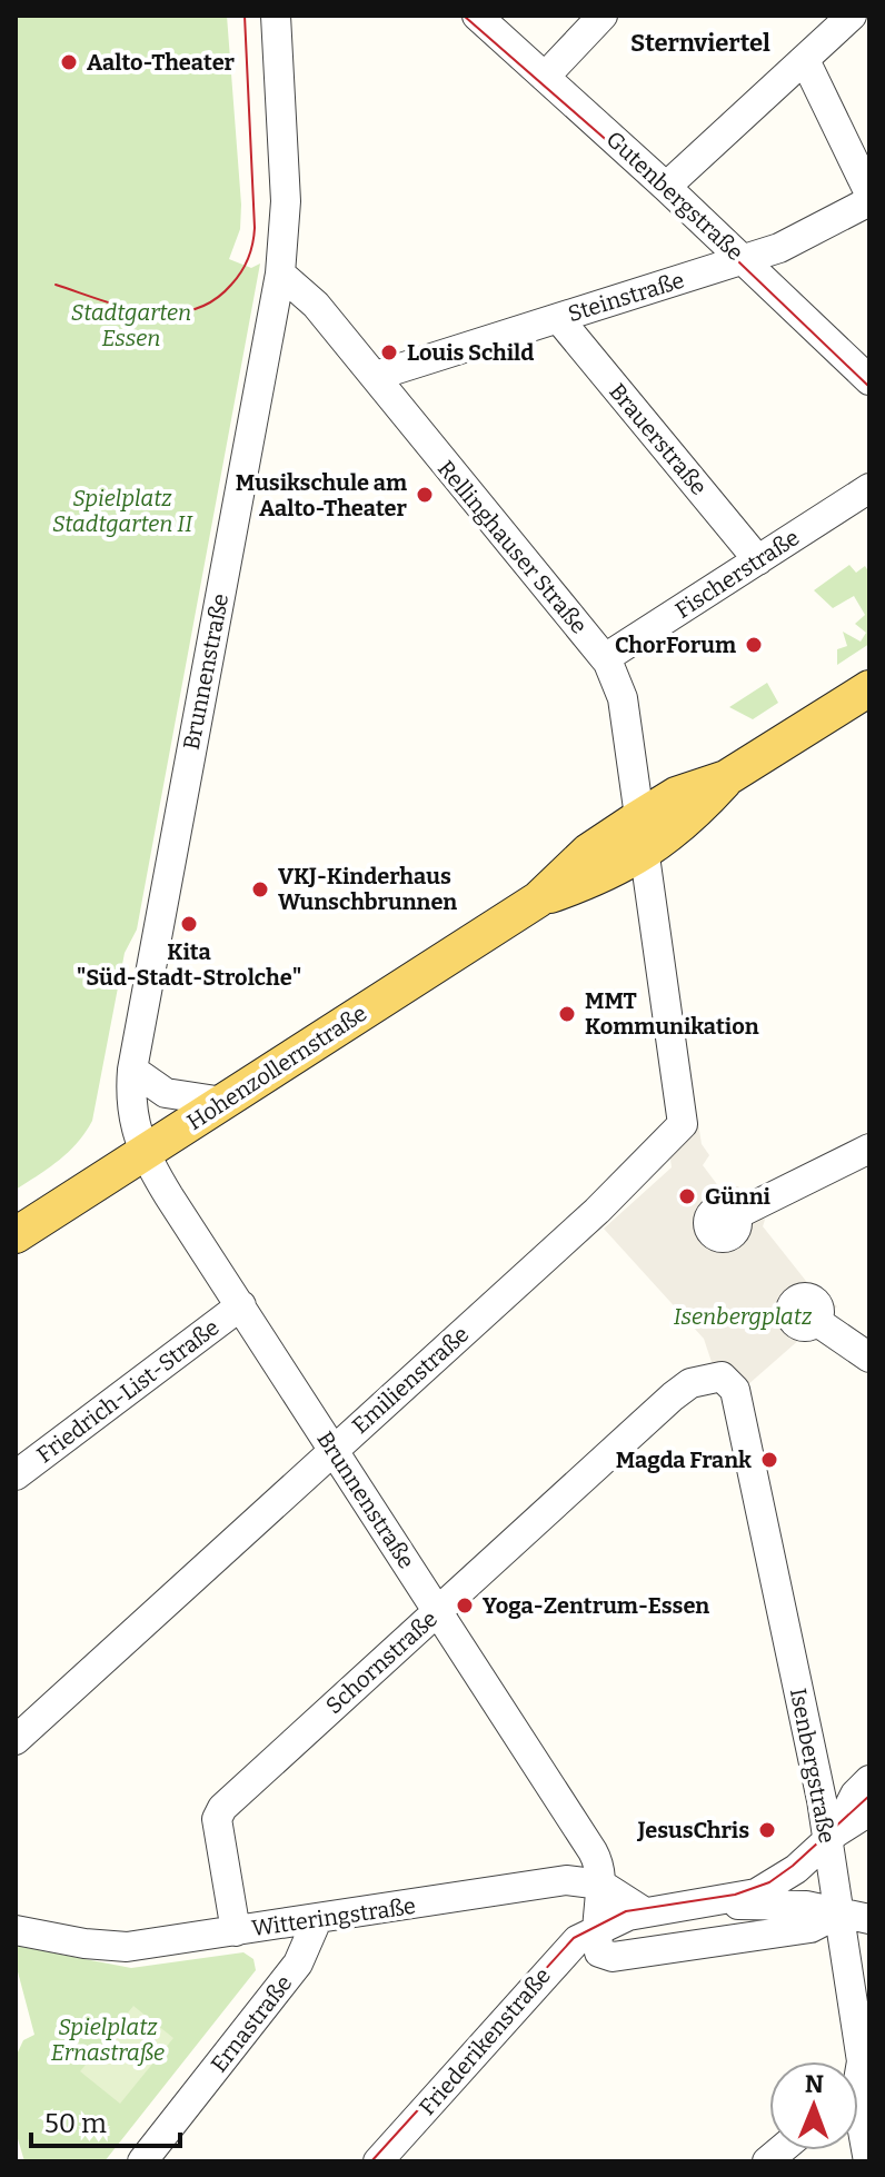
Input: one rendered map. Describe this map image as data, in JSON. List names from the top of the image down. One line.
{"streets":{"main road":["Hohenzollernstraße"],"street":["Gutenbergstraße","Steinstraße","Brauerstraße","Rellinghauser Straße","Fischerstraße","Brunnenstraße","Emilienstraße","Friedrich-List-Straße","Schornstraße","Isenbergstraße","Witteringstraße","Ernastraße","Friederikenstraße"]},"crossings":[["Gutenbergstraße","Steinstraße"],["Steinstraße","Brauerstraße"],["Steinstraße","Rellinghauser Straße"],["Brauerstraße","Fischerstraße"],["Rellinghauser Straße","Fischerstraße"],["Rellinghauser Straße","Brunnenstraße"],["Rellinghauser Straße","Hohenzollernstraße"],["Rellinghauser Straße","Emilienstraße"],["Brunnenstraße","Hohenzollernstraße"],["Brunnenstraße","Emilienstraße"],["Brunnenstraße","Friedrich-List-Straße"],["Brunnenstraße","Schornstraße"],["Brunnenstraße","Witteringstraße"],["Brunnenstraße","Friederikenstraße"],["Schornstraße","Isenbergstraße"],["Schornstraße","Witteringstraße"],["Witteringstraße","Ernastraße"]],"districts":["Sternviertel"],"parks":["Stadtgarten Essen","Spielplatz Stadtgarten II","Isenbergplatz","Spielplatz Ernastraße"],"places":["Aalto-Theater","Louis Schild","Musikschule am Aalto-Theater","ChorForum","VKJ-Kinderhaus Wunschbrunnen","Kita \"Süd-Stadt-Strolche\"","MMT Kommunikation","Günni","Magda Frank","Yoga-Zentrum-Essen","JesusChris"],"scale_bar":"50 m","north":"top"}
